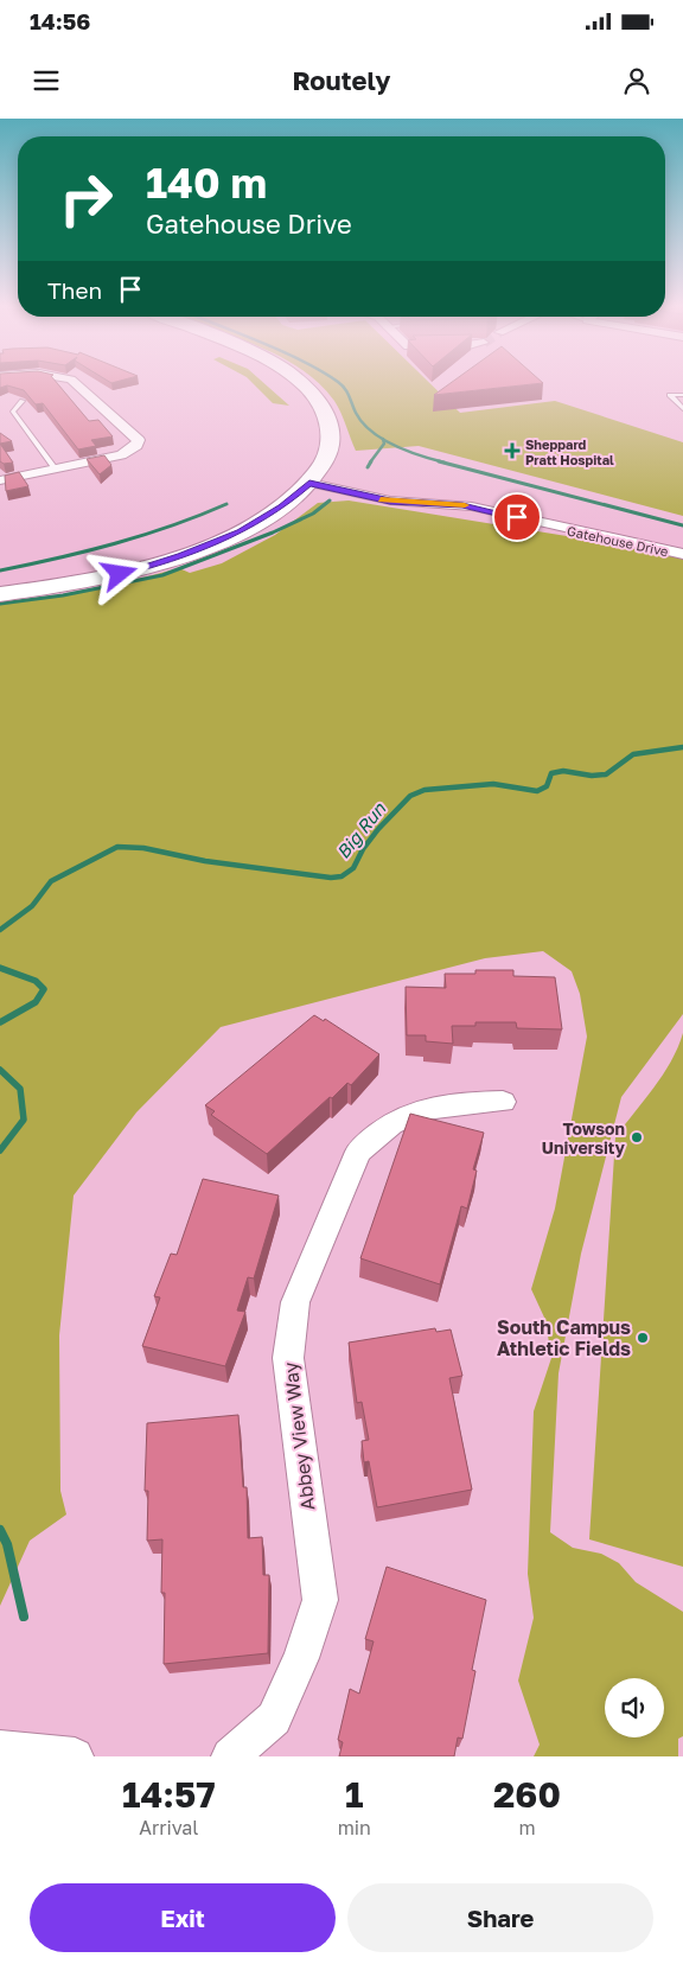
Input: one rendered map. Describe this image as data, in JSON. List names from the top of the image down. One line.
{"streets":{"street":["Gatehouse Drive","Abbey View Way"]},"water":["Big Run"],"places":{"health":["Sheppard Pratt Hospital"],"other":["Towson University","South Campus Athletic Fields"]},"page":{"status":"14:56","header":"Routely","turn":["140 m","Gatehouse Drive"],"then":"Then","eta":["14:57","Arrival","1","min","260","m"],"buttons":["Exit","Share"]}}
